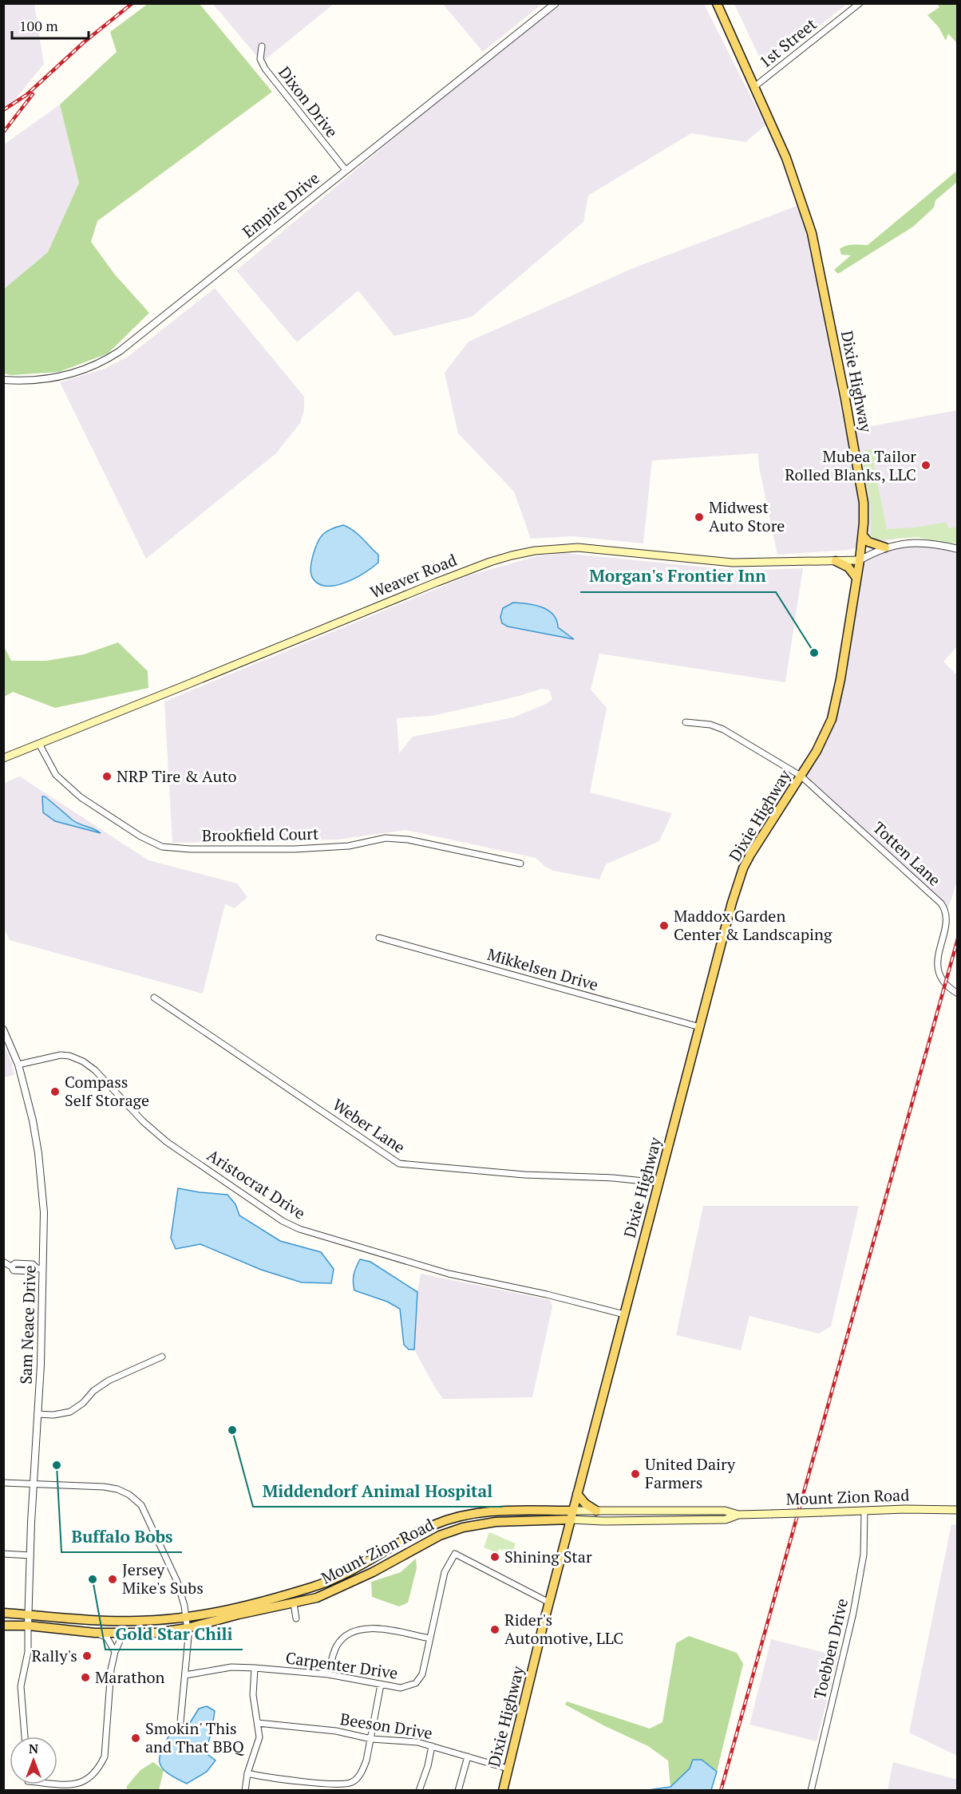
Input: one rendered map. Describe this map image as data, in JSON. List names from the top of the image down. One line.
{"streets":{"main road":["Dixie Highway","Weaver Road","Mount Zion Road"],"street":["1st Street","Dixon Drive","Empire Drive","Brookfield Court","Totten Lane","Mikkelsen Drive","Weber Lane","Aristocrat Drive","Sam Neace Drive","Toebben Drive","Carpenter Drive","Beeson Drive"]},"crossings":[["1st Street","Dixie Highway"],["Dixon Drive","Empire Drive"],["Dixie Highway","Weaver Road"],["Dixie Highway","Totten Lane"],["Dixie Highway","Mikkelsen Drive"],["Dixie Highway","Weber Lane"],["Dixie Highway","Aristocrat Drive"],["Dixie Highway","Mount Zion Road"],["Dixie Highway","Carpenter Drive"],["Dixie Highway","Beeson Drive"],["Weaver Road","Brookfield Court"],["Aristocrat Drive","Sam Neace Drive"],["Sam Neace Drive","Mount Zion Road"],["Mount Zion Road","Toebben Drive"]],"places":["Mubea Tailor Rolled Blanks, LLC","Midwest Auto Store","Morgan's Frontier Inn","NRP Tire & Auto","Maddox Garden Center & Landscaping","Compass Self Storage","Middendorf Animal Hospital","Buffalo Bobs","United Dairy Farmers","Shining Star","Gold Star Chili","Jersey Mike's Subs","Rider's Automotive, LLC","Rally's","Marathon","Smokin' This and That BBQ"],"scale_bar":"100 m","north":"top"}
